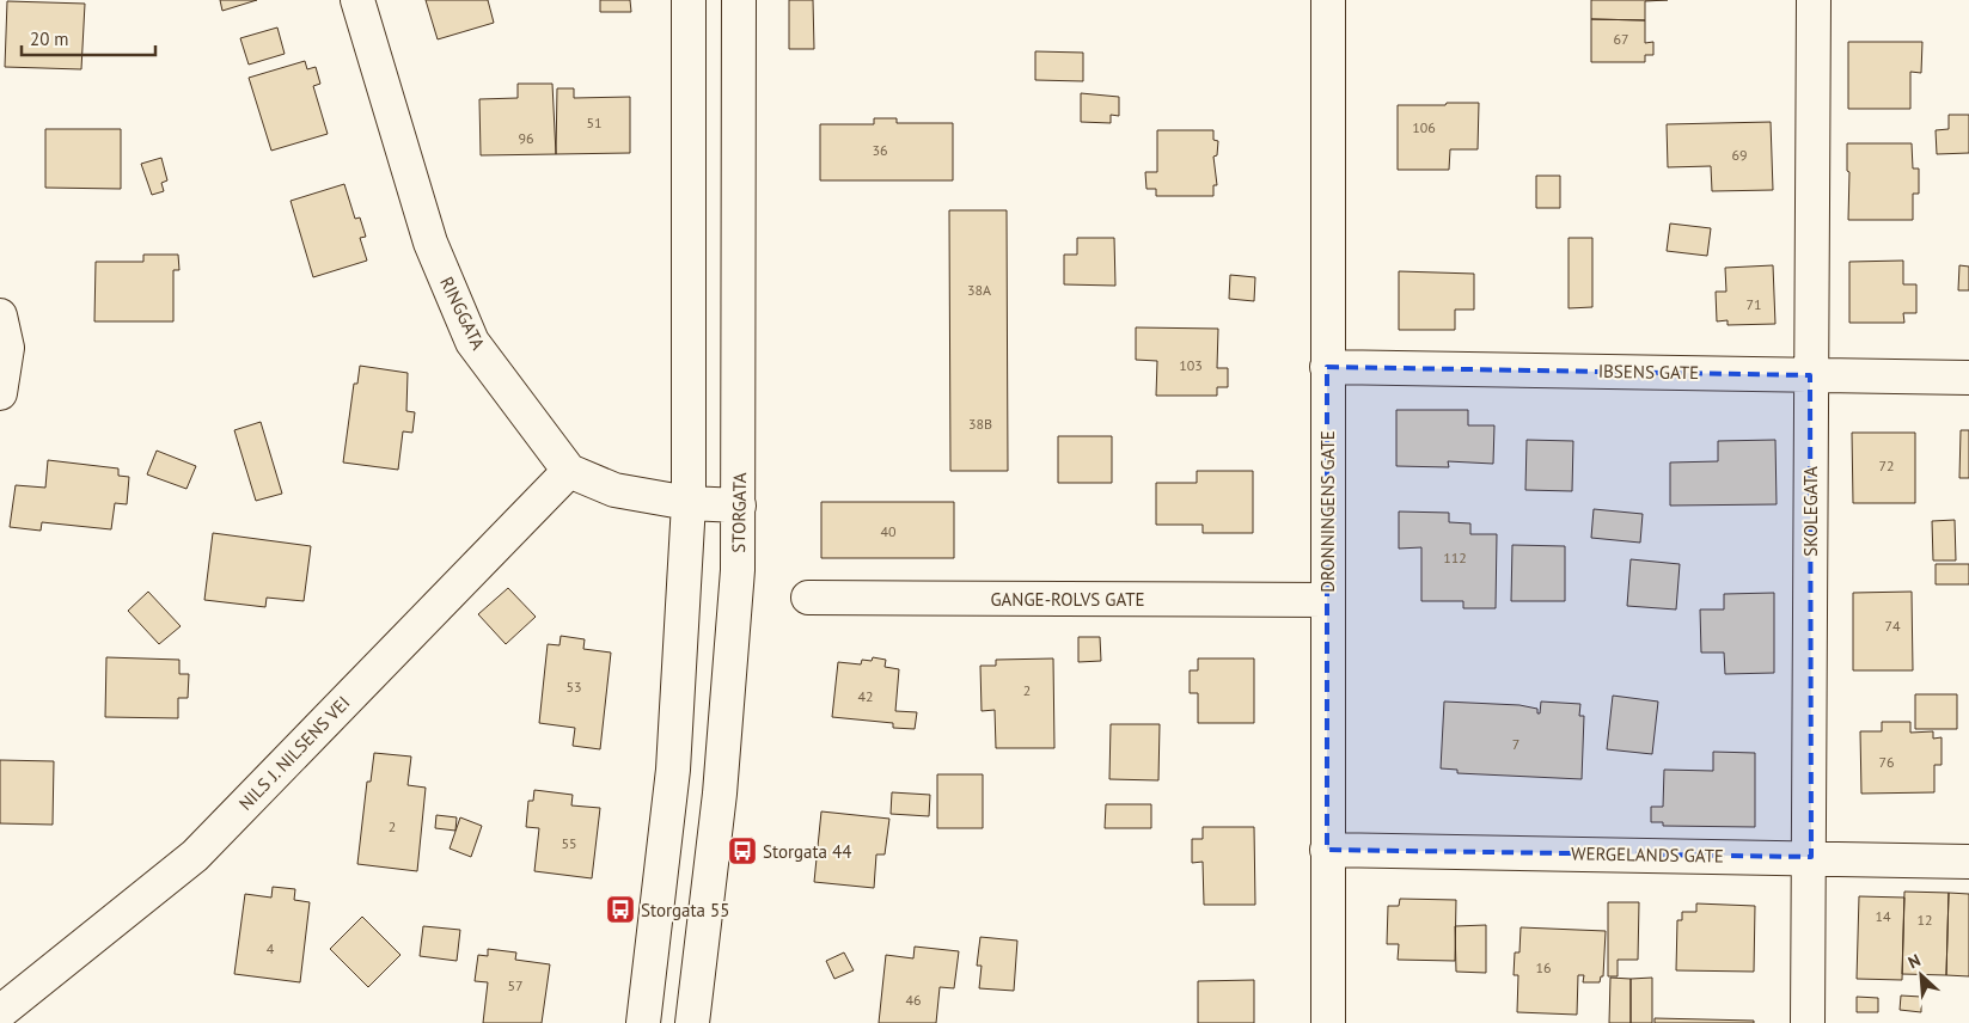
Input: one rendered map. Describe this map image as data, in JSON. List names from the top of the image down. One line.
{"streets":{"street":["RINGGATA","IBSENS GATE","DRONNINGENS GATE","SKOLEGATA","STORGATA","GANGE-ROLVS GATE","NILS J. NILSENS VEI","WERGELANDS GATE"]},"crossings":[["RINGGATA","NILS J. NILSENS VEI"],["IBSENS GATE","DRONNINGENS GATE"],["IBSENS GATE","SKOLEGATA"],["DRONNINGENS GATE","GANGE-ROLVS GATE"],["DRONNINGENS GATE","WERGELANDS GATE"],["SKOLEGATA","WERGELANDS GATE"]],"places":{"bus stop":["Storgata 44","Storgata 55"]},"house_numbers":["67","51","106","96","36","69","38A","71","103","38B","72","40","112","74","53","2","42","7","76","2","55","14","12","4","16","57","46"],"scale_bar":"20 m","north":"top left"}
